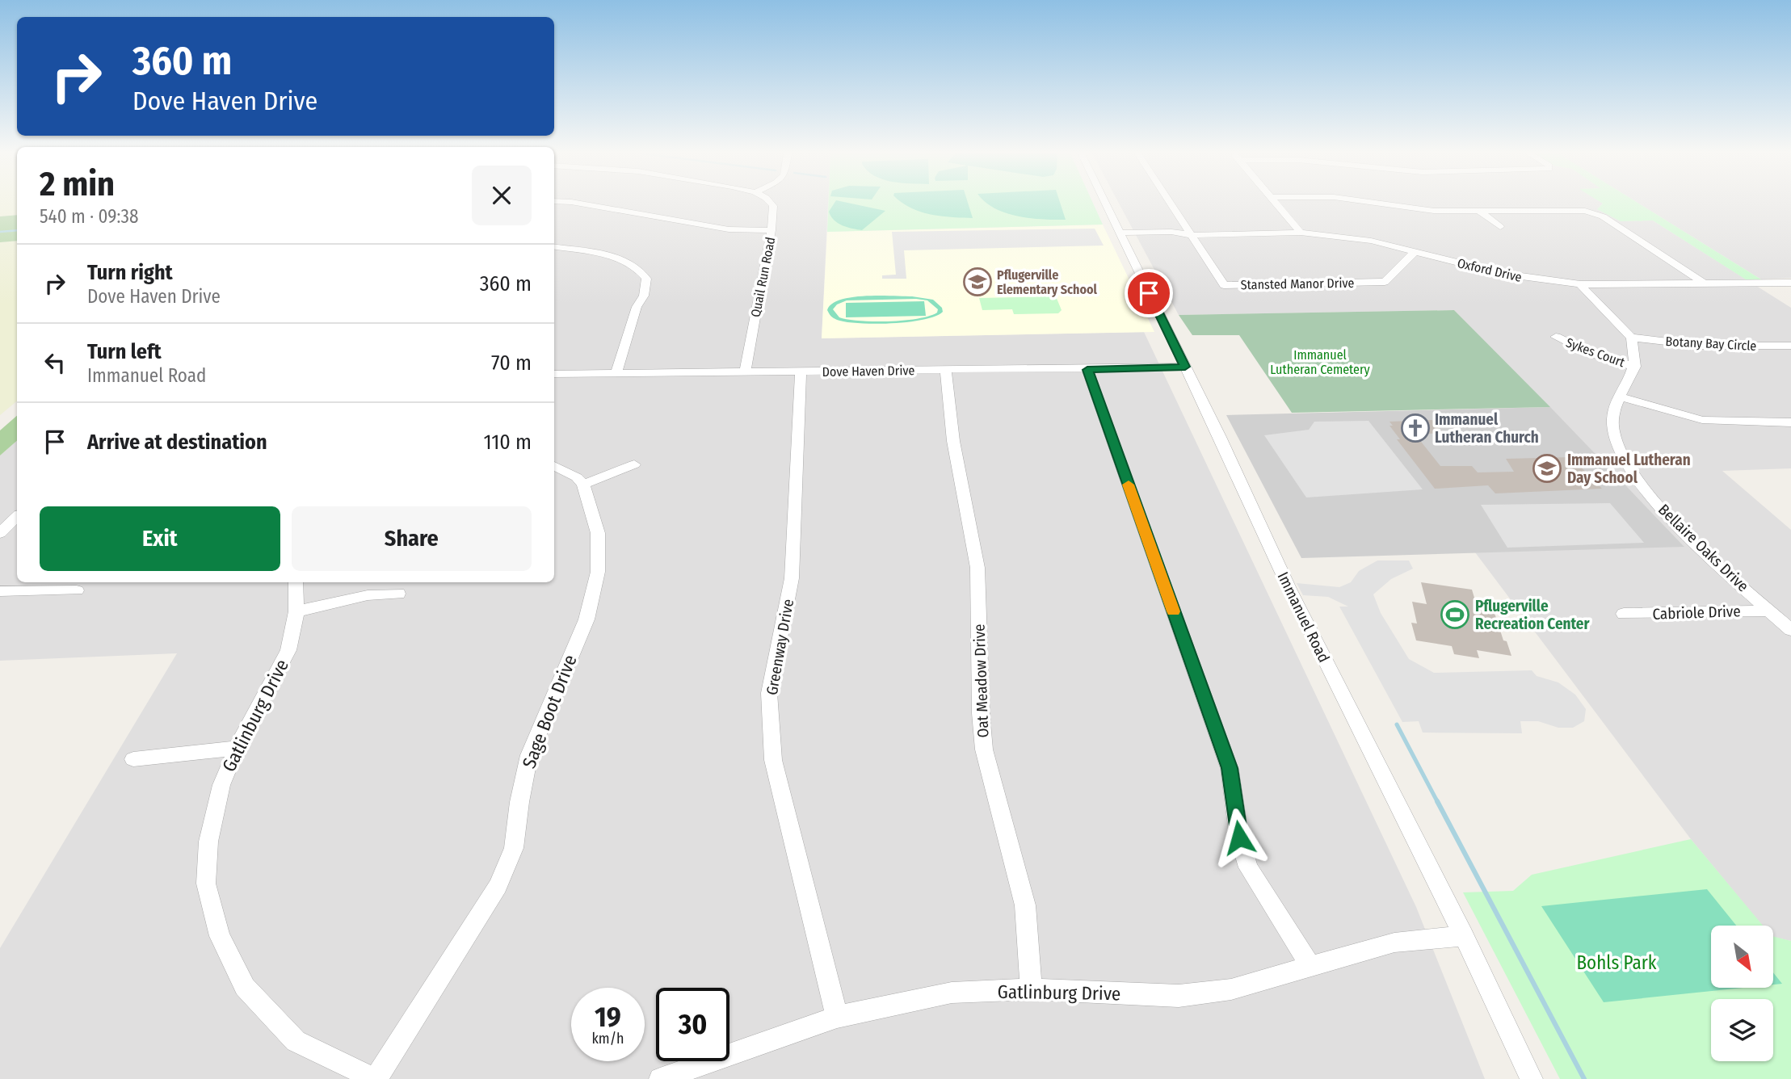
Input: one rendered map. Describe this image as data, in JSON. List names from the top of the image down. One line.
{"streets":{"street":["Oxford Drive","Quail Run Road","Stansted Manor Drive","Botany Bay Circle","Sykes Court","Dove Haven Drive","Bellaire Oaks Drive","Cabriole Drive","Immanuel Road","Greenway Drive","Oat Meadow Drive","Sage Boot Drive","Gatlinburg Drive"]},"crossings":[["Oxford Drive","Stansted Manor Drive"],["Oxford Drive","Immanuel Road"],["Quail Run Road","Dove Haven Drive"],["Sykes Court","Bellaire Oaks Drive"],["Dove Haven Drive","Immanuel Road"],["Dove Haven Drive","Greenway Drive"],["Dove Haven Drive","Oat Meadow Drive"],["Bellaire Oaks Drive","Cabriole Drive"],["Immanuel Road","Gatlinburg Drive"],["Greenway Drive","Gatlinburg Drive"],["Oat Meadow Drive","Gatlinburg Drive"],["Sage Boot Drive","Gatlinburg Drive"]],"parks":["Immanuel Lutheran Cemetery","Bohls Park"],"places":{"school or university":["Pflugerville Elementary School","Immanuel Lutheran Day School"],"church":["Immanuel Lutheran Church"],"sports":["Pflugerville Recreation Center"]},"north":"bottom right","page":{"turn":["360 m","Dove Haven Drive"],"heading":["2 min","540 m · 09:38"],"list":[{"name":"Turn right","note":"Dove Haven Drive","value":"360 m"},{"name":"Turn left","note":"Immanuel Road","value":"70 m"},{"name":"Arrive at destination","value":"110 m"}],"buttons":["Exit","Share"],"speed":"19 km/h","limit":"30"}}
